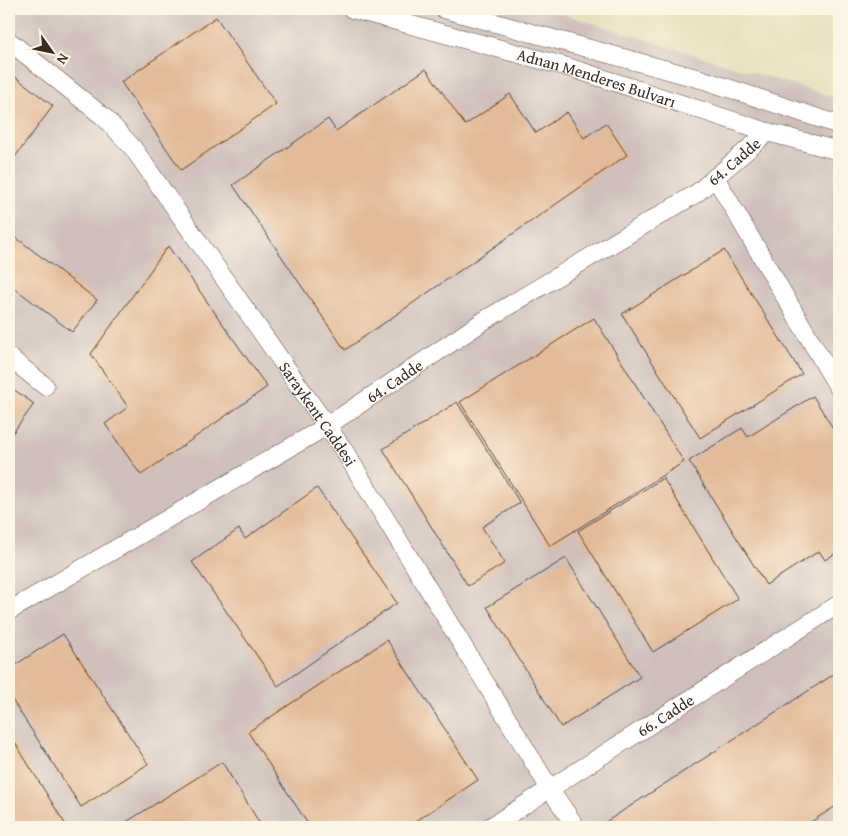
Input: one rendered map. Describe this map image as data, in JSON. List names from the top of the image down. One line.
{"streets":{"street":["Adnan Menderes Bulvarı","64. Cadde","Saraykent Caddesi","66. Cadde"]},"crossings":[["Adnan Menderes Bulvarı","64. Cadde"],["64. Cadde","Saraykent Caddesi"],["Saraykent Caddesi","66. Cadde"]],"north":"bottom right"}
